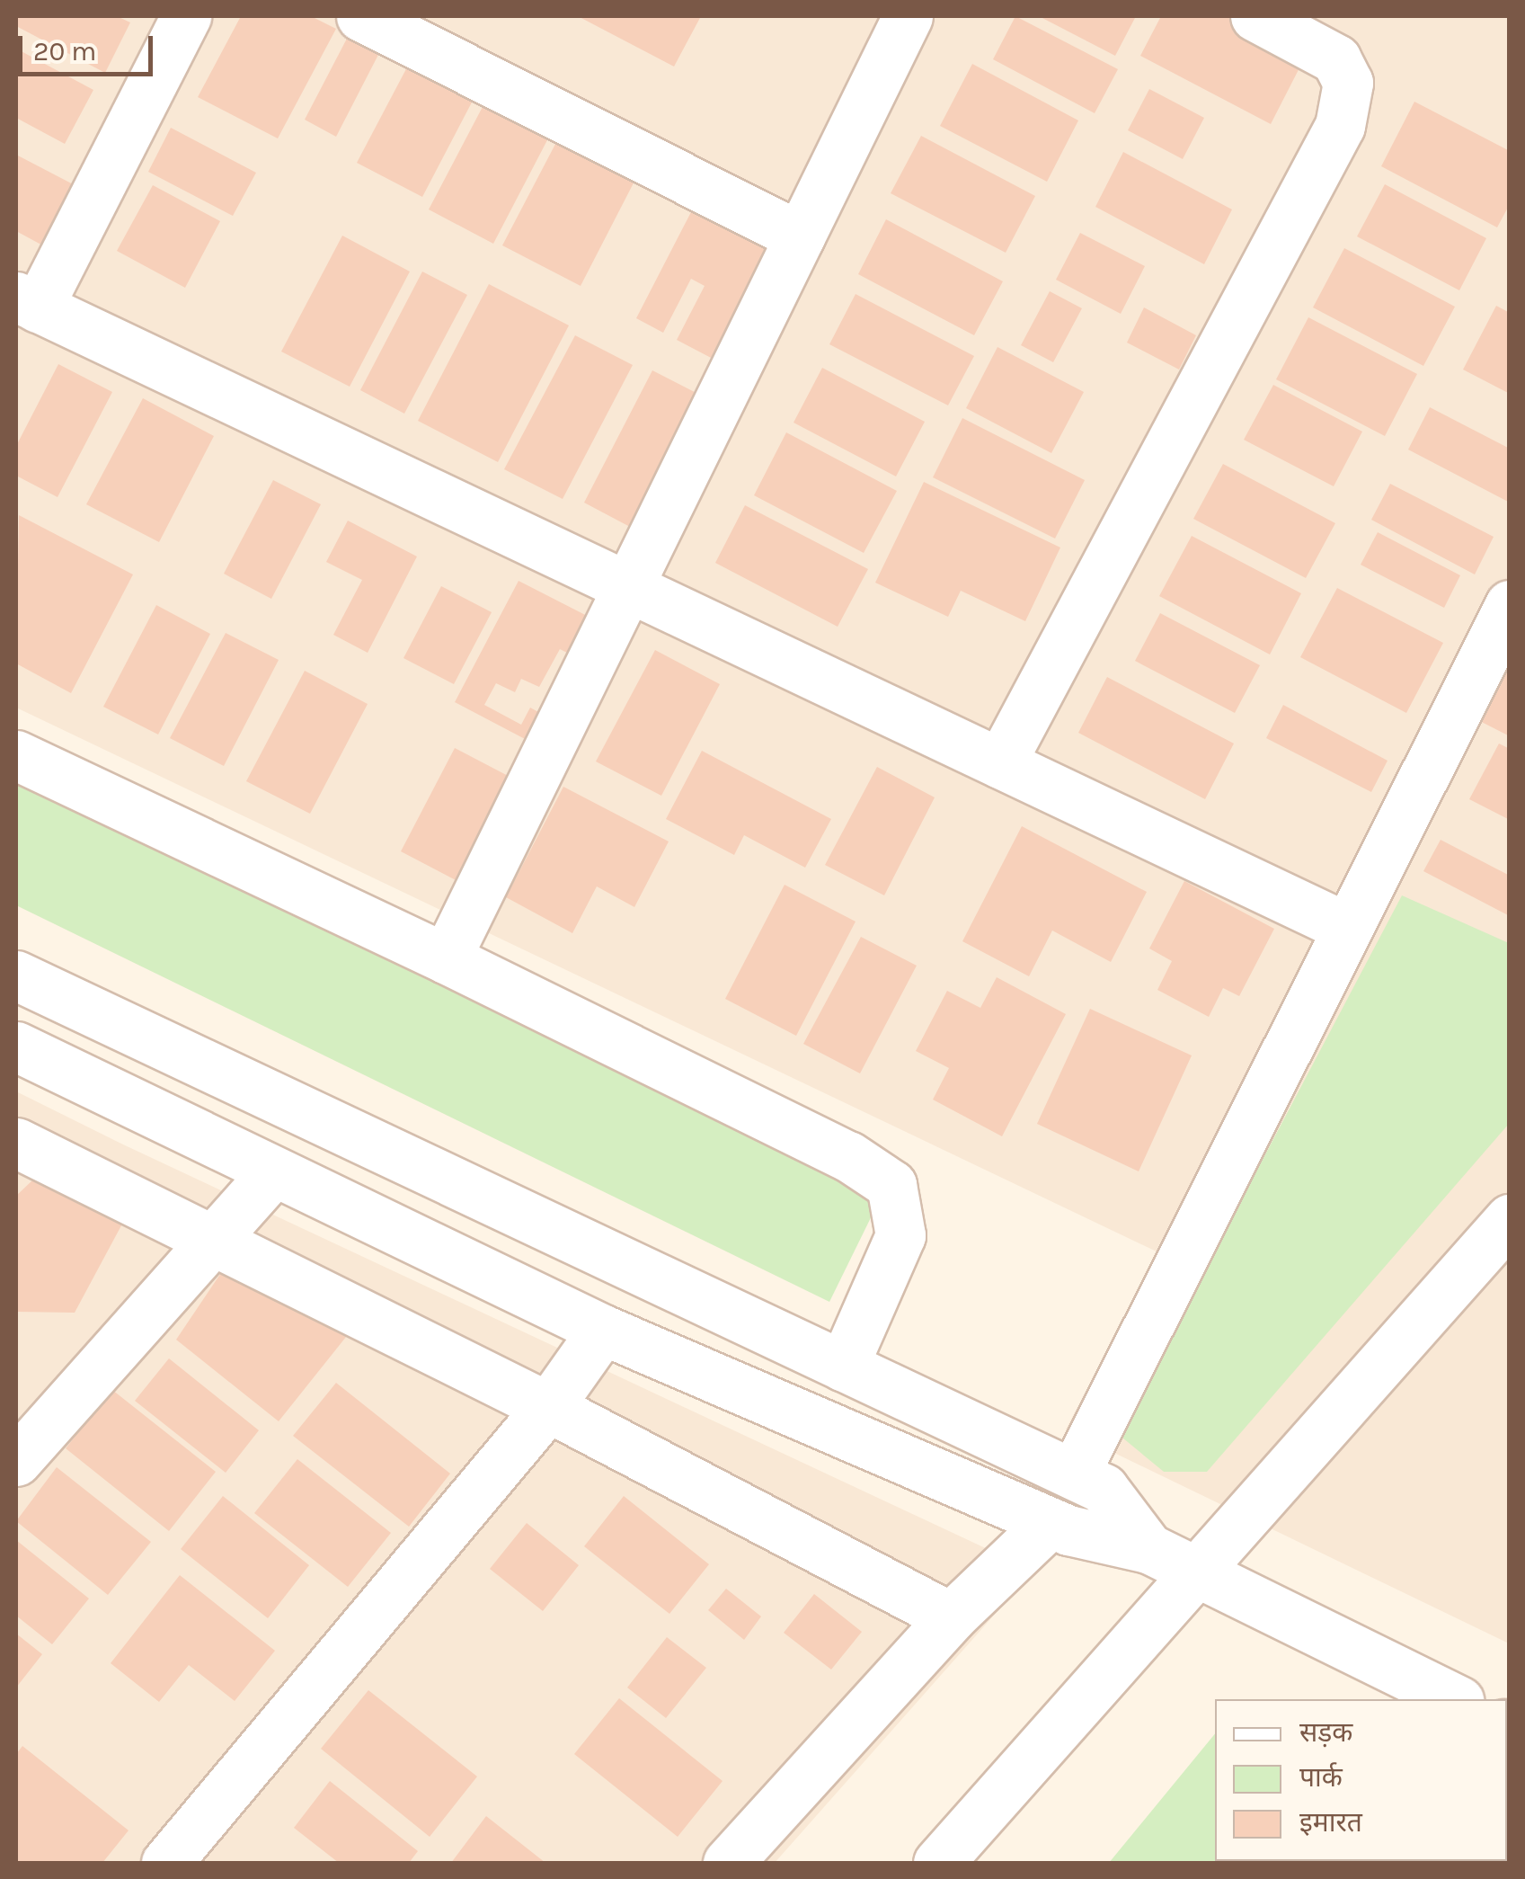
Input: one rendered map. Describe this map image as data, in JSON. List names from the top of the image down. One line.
{"legend":["सड़क","पार्क","इमारत"],"scale_bar":"20 m"}
